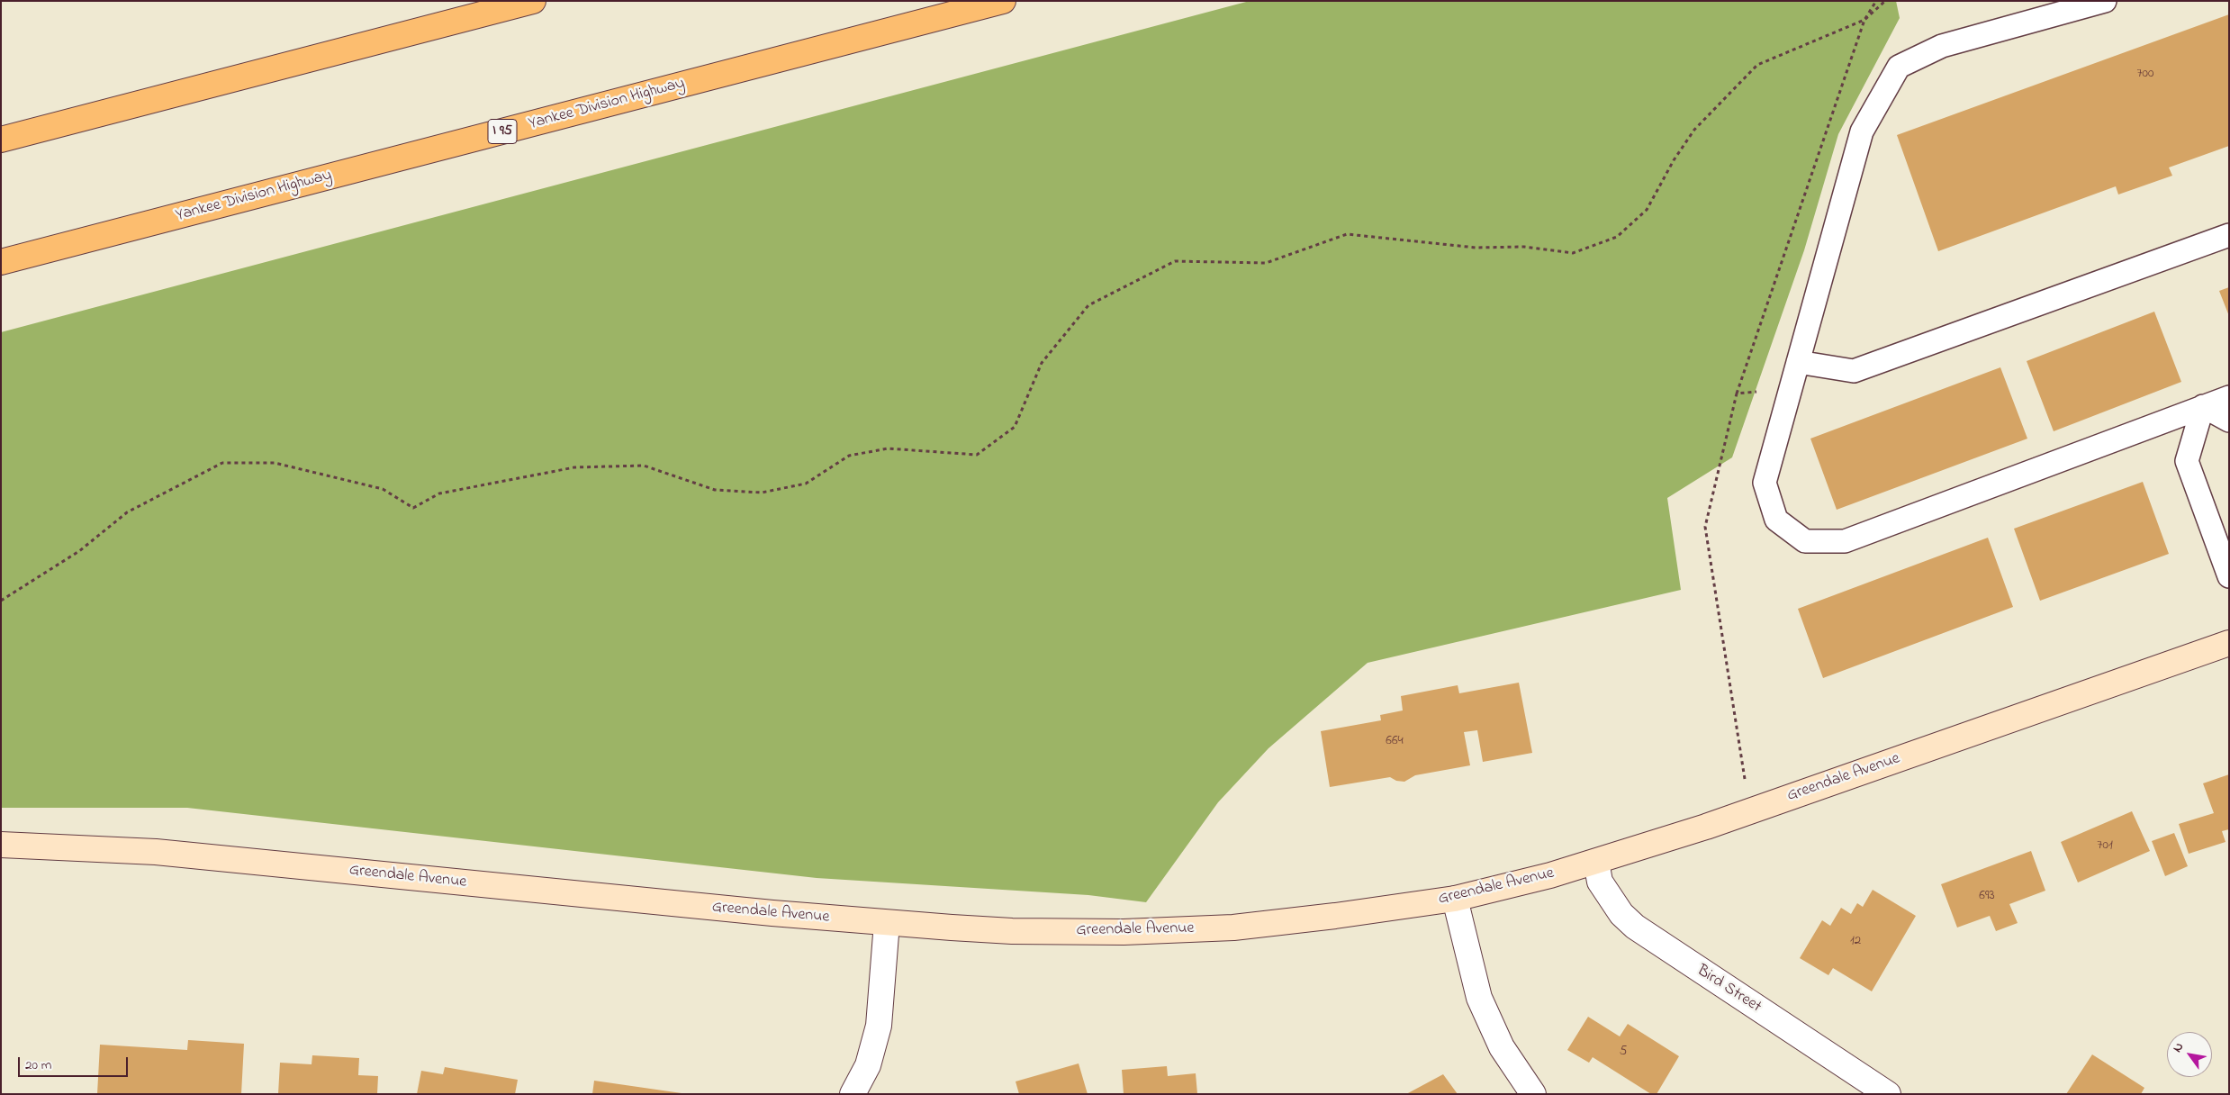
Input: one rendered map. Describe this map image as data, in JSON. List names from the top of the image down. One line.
{"streets":{"highway":["Yankee Division Highway","I 95"],"main road":["Greendale Avenue"],"street":["Bird Street"]},"crossings":[["Greendale Avenue","Bird Street"]],"house_numbers":["700","664","701","693","12","5"],"scale_bar":"20 m","north":"top left"}
